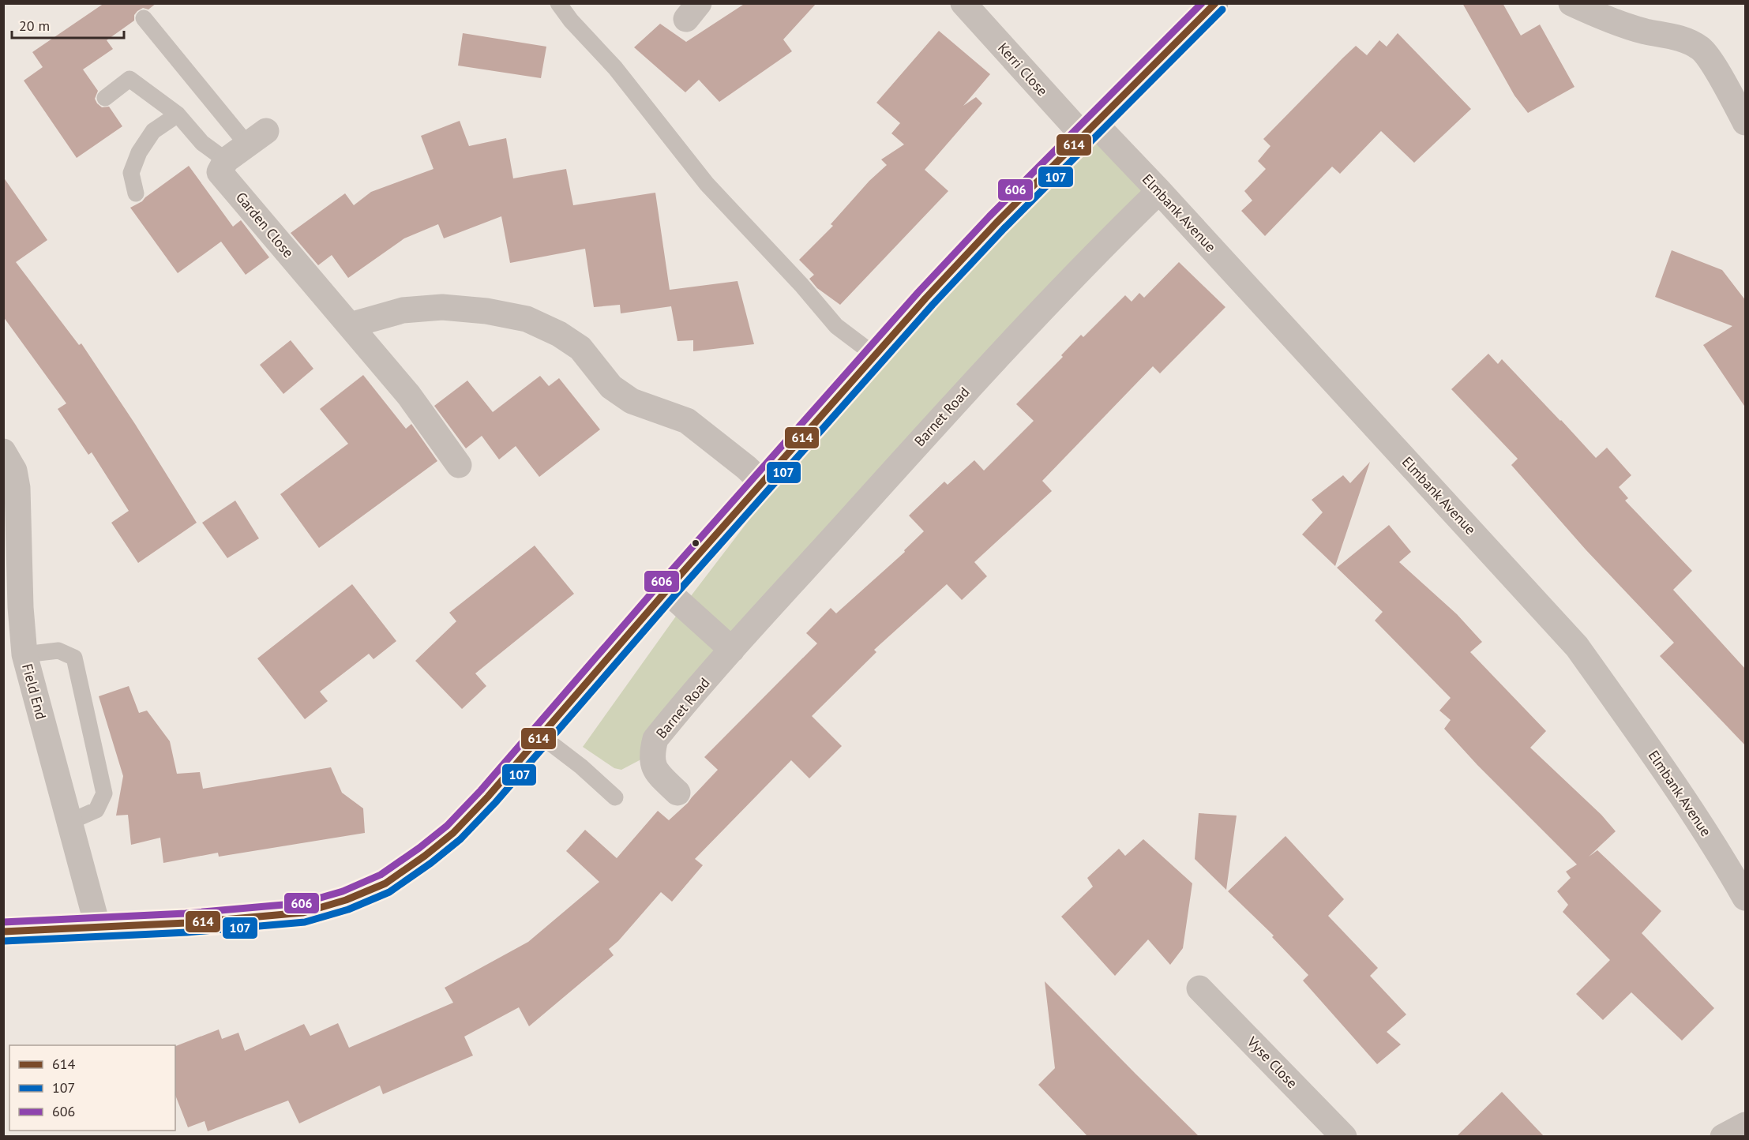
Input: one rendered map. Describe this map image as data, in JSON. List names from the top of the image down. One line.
{"streets":{"street":["Kerri Close","Elmbank Avenue","Garden Close","Barnet Road","Field End","Vyse Close"]},"crossings":[["Kerri Close","Elmbank Avenue"],["Elmbank Avenue","Barnet Road"]],"lines":["transit line 614","transit line 606","transit line 107"],"legend":["614","107","606"],"scale_bar":"20 m"}
